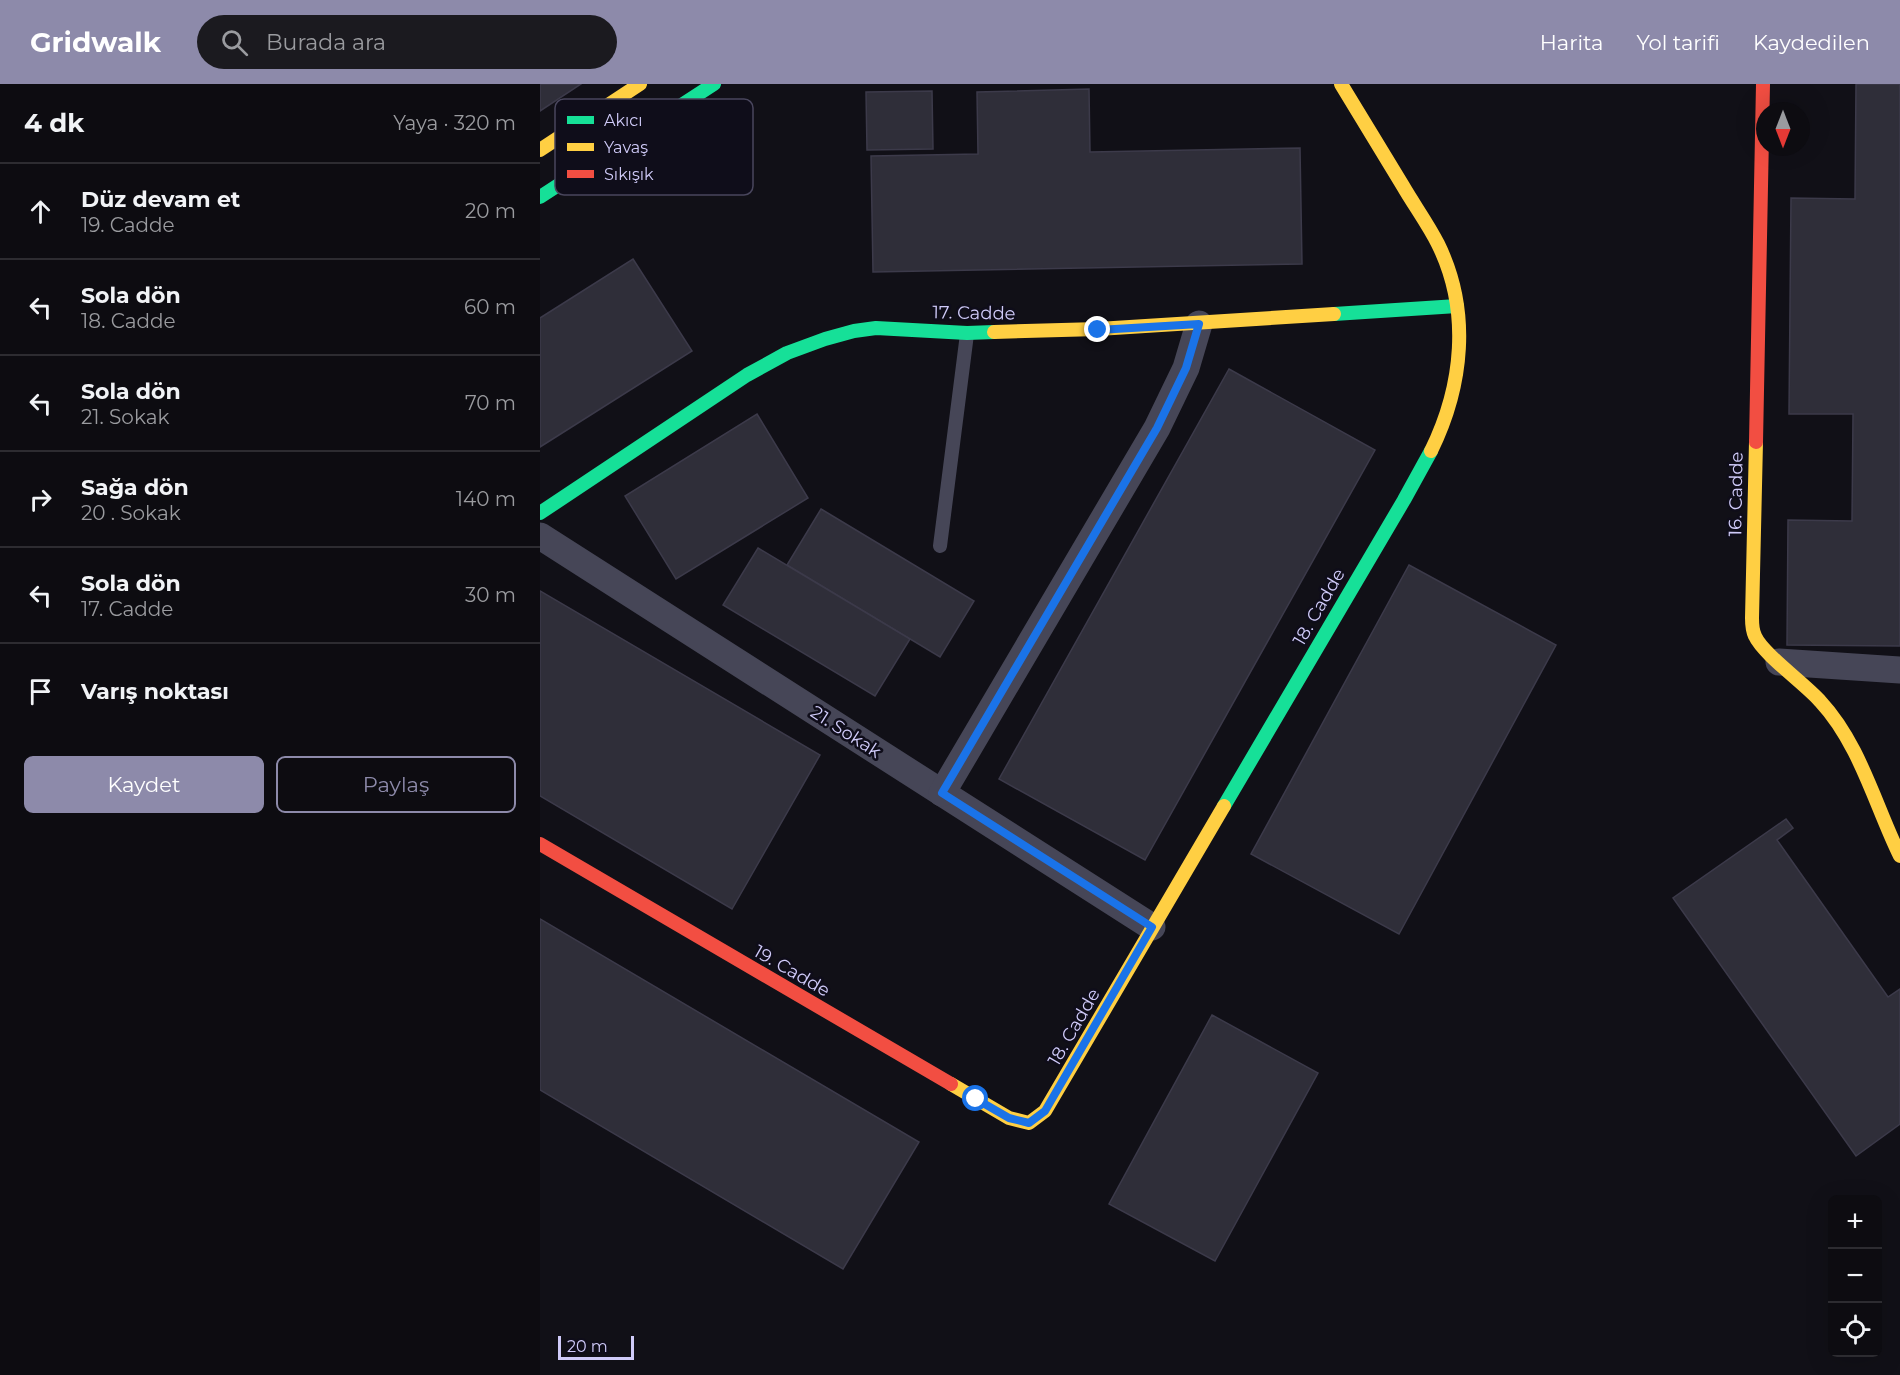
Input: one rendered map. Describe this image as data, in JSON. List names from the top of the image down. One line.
{"streets":{"street":["17. Cadde","16. Cadde","18. Cadde","21. Sokak","19. Cadde"]},"crossings":[["17. Cadde","18. Cadde"],["18. Cadde","21. Sokak"],["18. Cadde","19. Cadde"]],"legend":["Akıcı","Yavaş","Sıkışık"],"scale_bar":"20 m","north":"bottom","page":{"header":"Gridwalk","search":"Burada ara","nav":["Harita","Yol tarifi","Kaydedilen"],"heading":["4 dk","Yaya · 320 m"],"list":[["Düz devam et","19. Cadde","20 m"],["Sola dön","18. Cadde","60 m"],["Sola dön","21. Sokak","70 m"],["Sağa dön","20 . Sokak","140 m"],["Sola dön","17. Cadde","30 m"],"Varış noktası"],"buttons":["Kaydet","Paylaş"],"map_buttons":["+","−"],"scale":"20 m"}}
